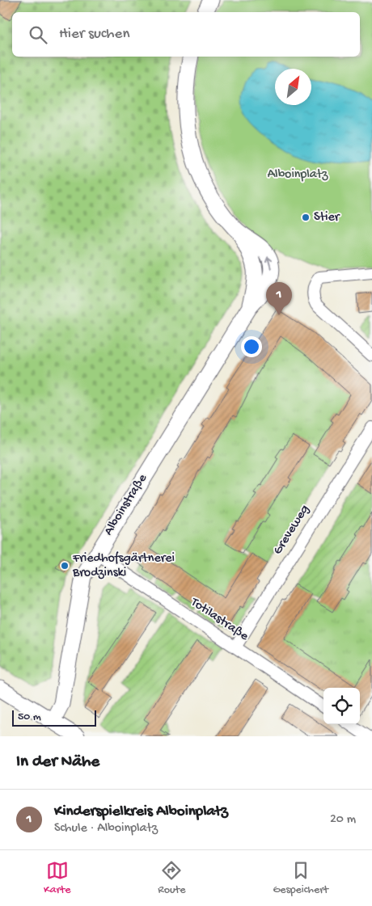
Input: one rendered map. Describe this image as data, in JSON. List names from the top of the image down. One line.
{"streets":{"street":["Alboinstraße","Greveweg","Totilastraße"]},"crossings":[["Alboinstraße","Totilastraße"],["Greveweg","Totilastraße"]],"parks":["Alboinplatz"],"places":["Stier","Friedhofsgärtnerei Brodzinski"],"scale_bar":"50 m","north":"top right","page":{"search":"Hier suchen","pins":"1","scale":"50 m","heading":"In der Nähe","list":[{"mark":"1","name":"Kinderspielkreis Alboinplatz","note":"Schule · Alboinplatz","value":"20 m"}],"nav":["Karte","Route","Gespeichert"]}}
